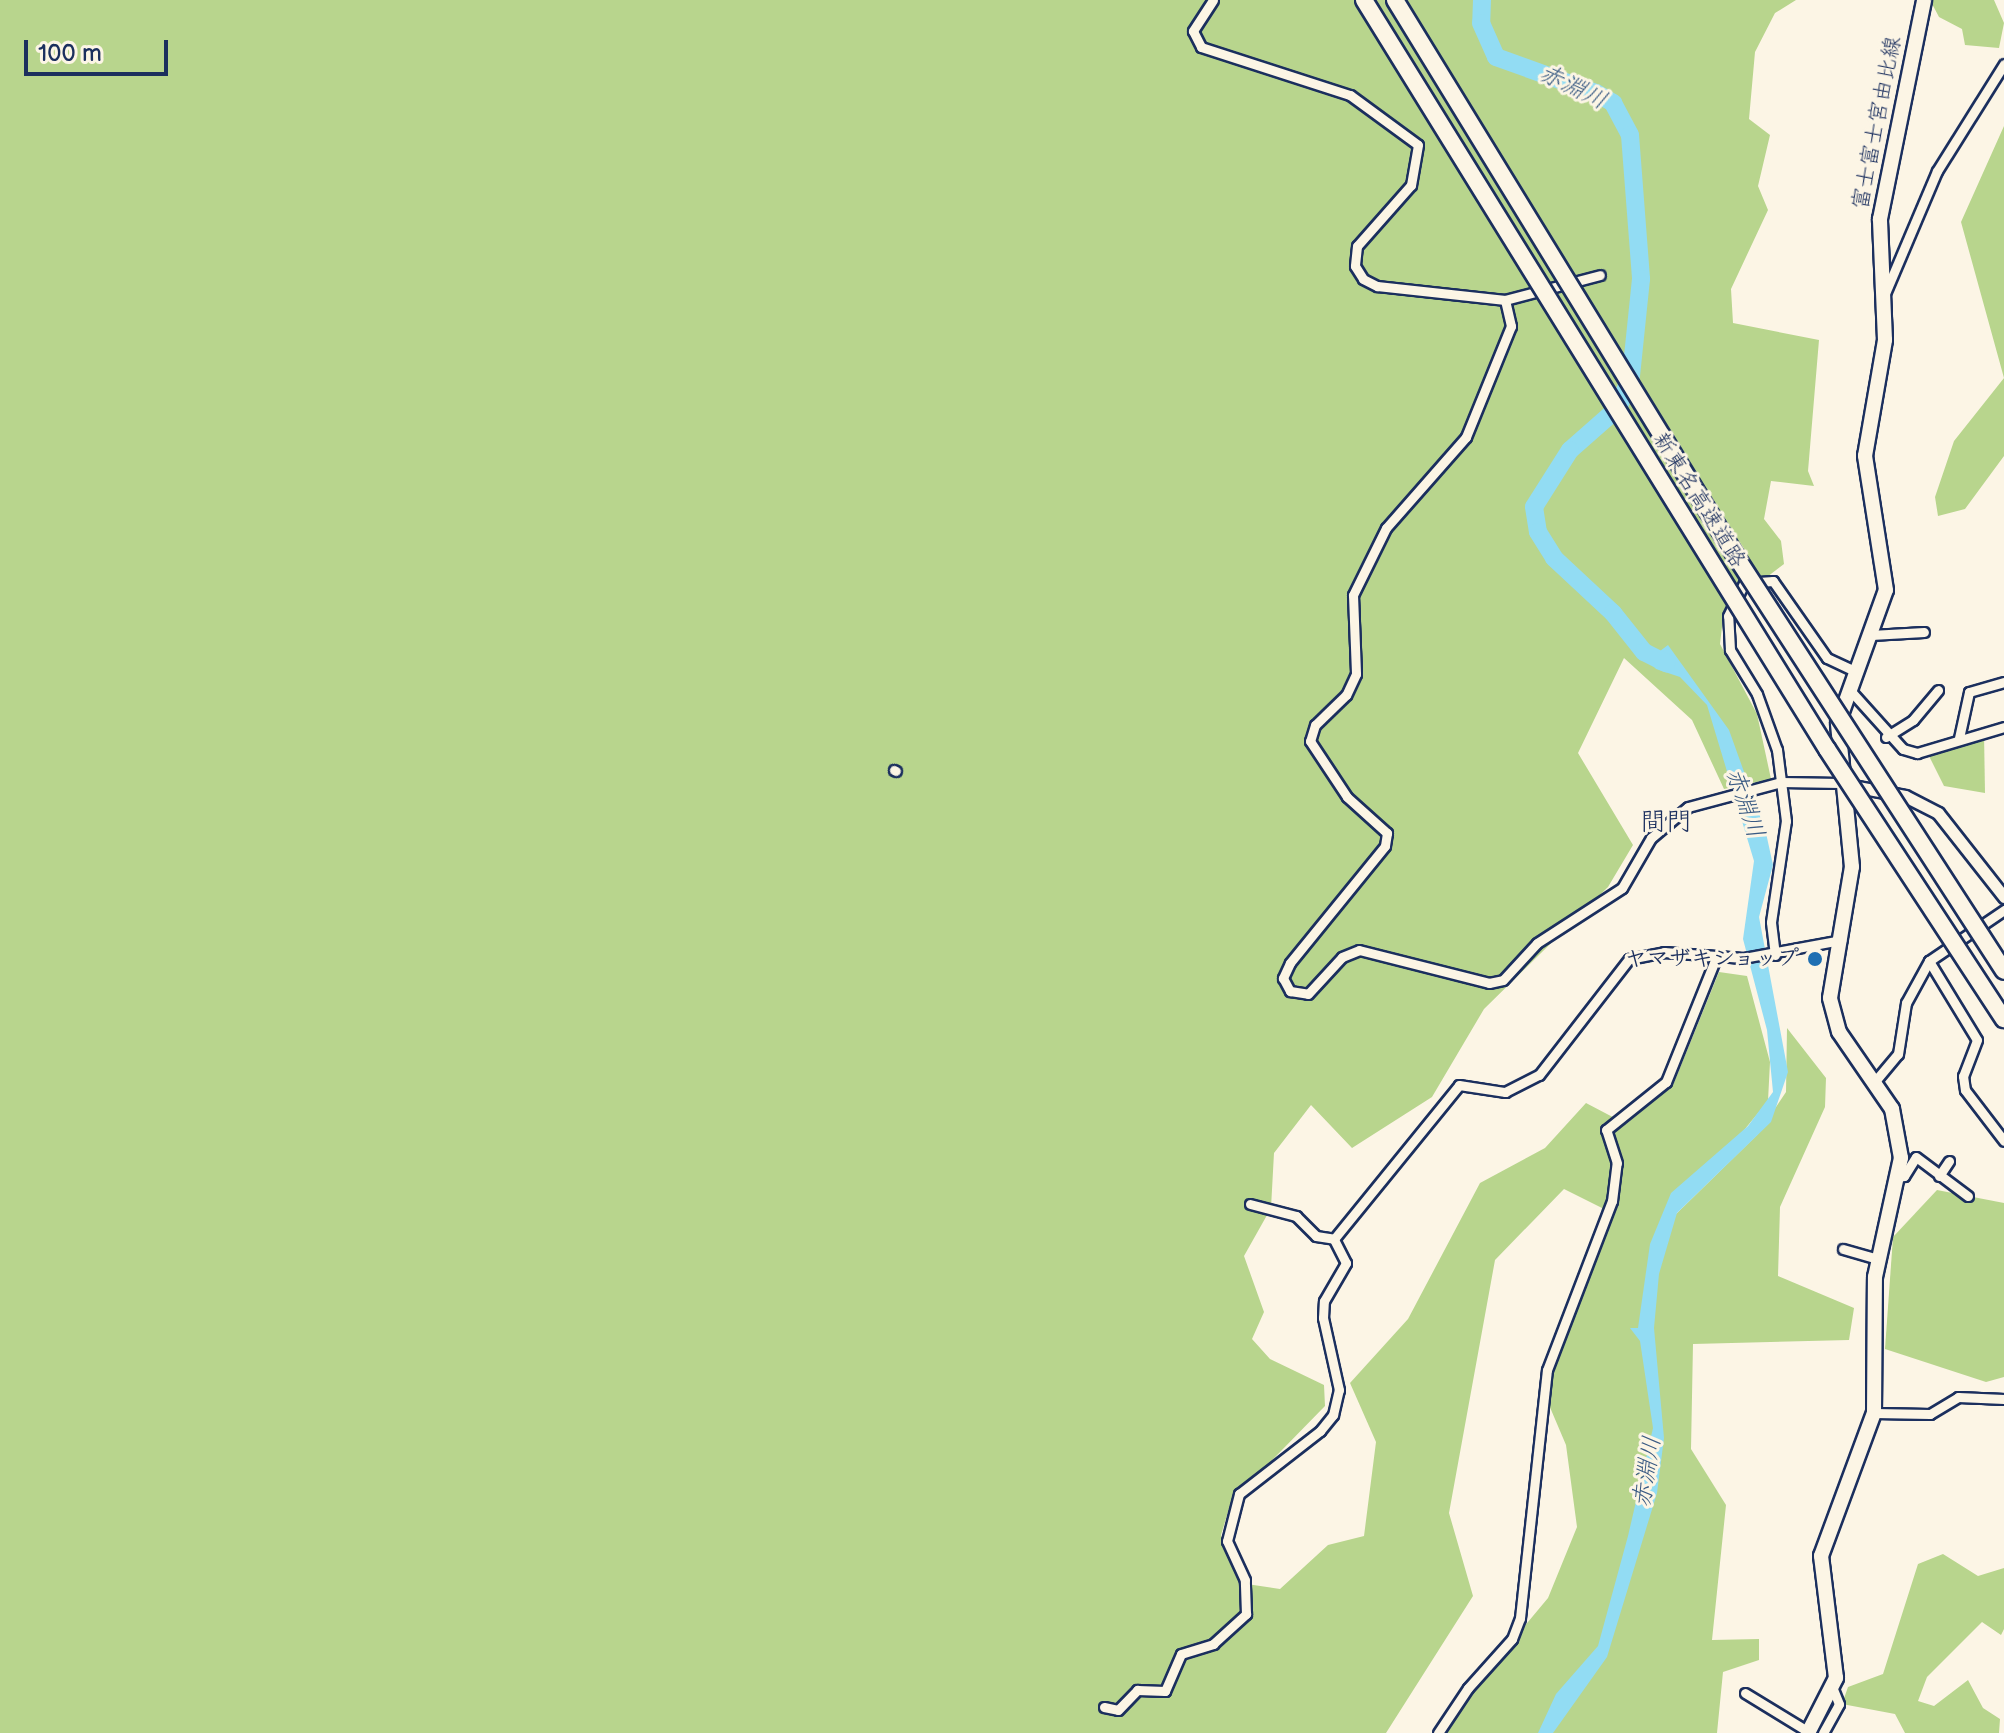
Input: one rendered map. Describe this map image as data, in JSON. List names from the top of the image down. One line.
{"streets":{"highway":["新東名高速道路"],"main road":["富士富士宮由比線"]},"districts":["間門"],"water":["赤淵川"],"places":["ヤマザキショップ"],"scale_bar":"100 m"}
